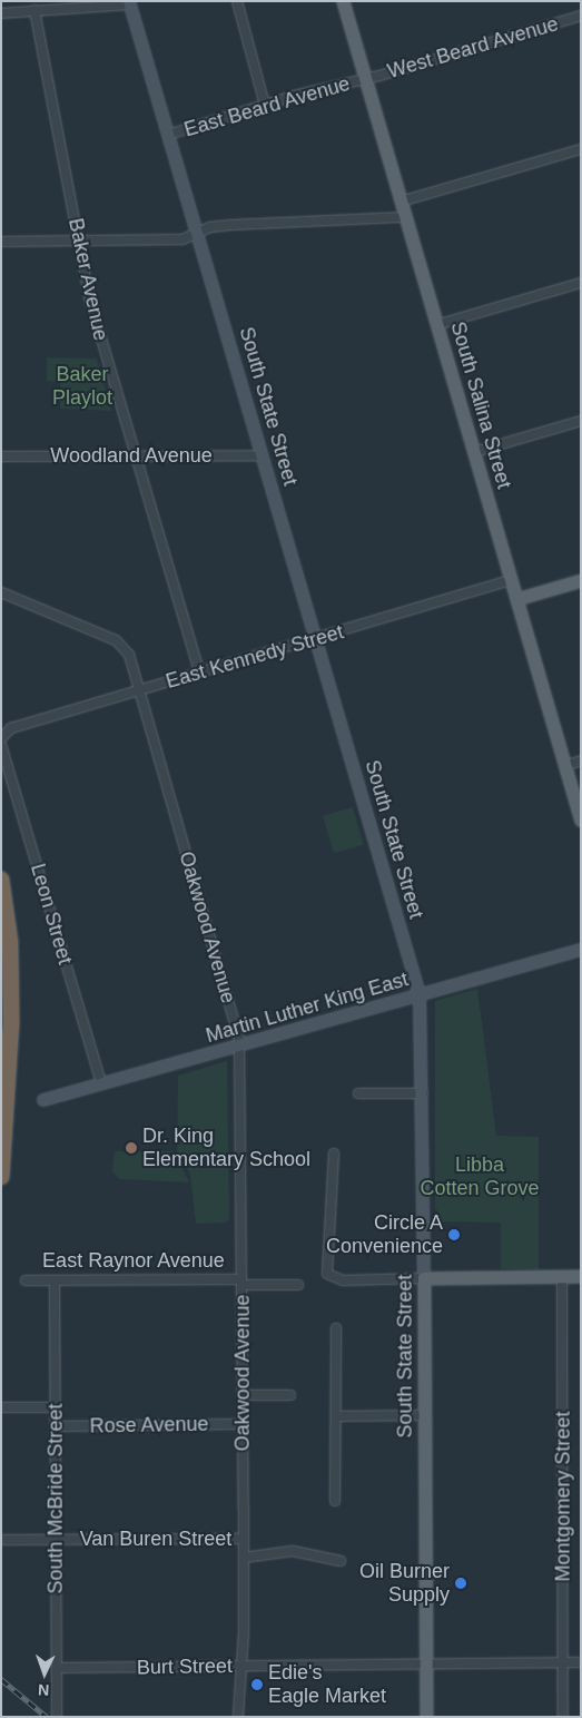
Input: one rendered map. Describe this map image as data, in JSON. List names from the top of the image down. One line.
{"streets":{"main road":["South Salina Street","South State Street"],"street":["West Beard Avenue","East Beard Avenue","Baker Avenue","Woodland Avenue","East Kennedy Street","Leon Street","Oakwood Avenue","Martin Luther King East","East Raynor Avenue","Rose Avenue","Montgomery Street","South McBride Street","Van Buren Street","Burt Street"]},"crossings":[["West Beard Avenue","East Beard Avenue"],["West Beard Avenue","South Salina Street"],["East Beard Avenue","South Salina Street"],["East Beard Avenue","South State Street"],["Baker Avenue","Woodland Avenue"],["Baker Avenue","East Kennedy Street"],["South Salina Street","East Kennedy Street"],["South State Street","Woodland Avenue"],["South State Street","East Kennedy Street"],["South State Street","Martin Luther King East"],["South State Street","Burt Street"],["East Kennedy Street","Oakwood Avenue"],["Leon Street","Martin Luther King East"],["Oakwood Avenue","Martin Luther King East"],["Oakwood Avenue","East Raynor Avenue"],["Oakwood Avenue","Rose Avenue"],["Oakwood Avenue","Van Buren Street"],["Oakwood Avenue","Burt Street"],["East Raynor Avenue","South McBride Street"],["Rose Avenue","South McBride Street"],["Montgomery Street","Burt Street"],["South McBride Street","Van Buren Street"],["South McBride Street","Burt Street"]],"parks":["Baker Playlot","Libba Cotten Grove"],"places":["Dr. King Elementary School","Circle A Convenience","Oil Burner Supply","Edie's Eagle Market"],"north":"bottom"}
